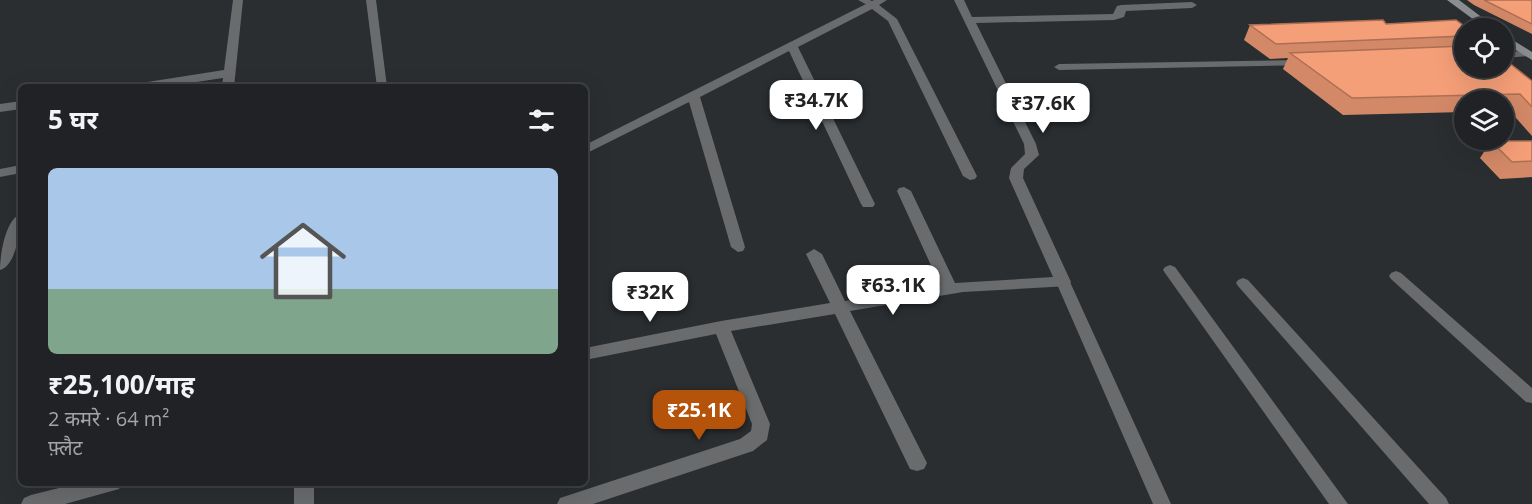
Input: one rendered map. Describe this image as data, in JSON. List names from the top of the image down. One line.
{"page":{"price":["₹34.7K","₹37.6K","₹63.1K","₹32K","₹25.1K"],"heading":"5 घर","list":[{"name":"₹25,100/माह","note":"2 कमरे · 64 m² · फ़्लैट"}]}}
